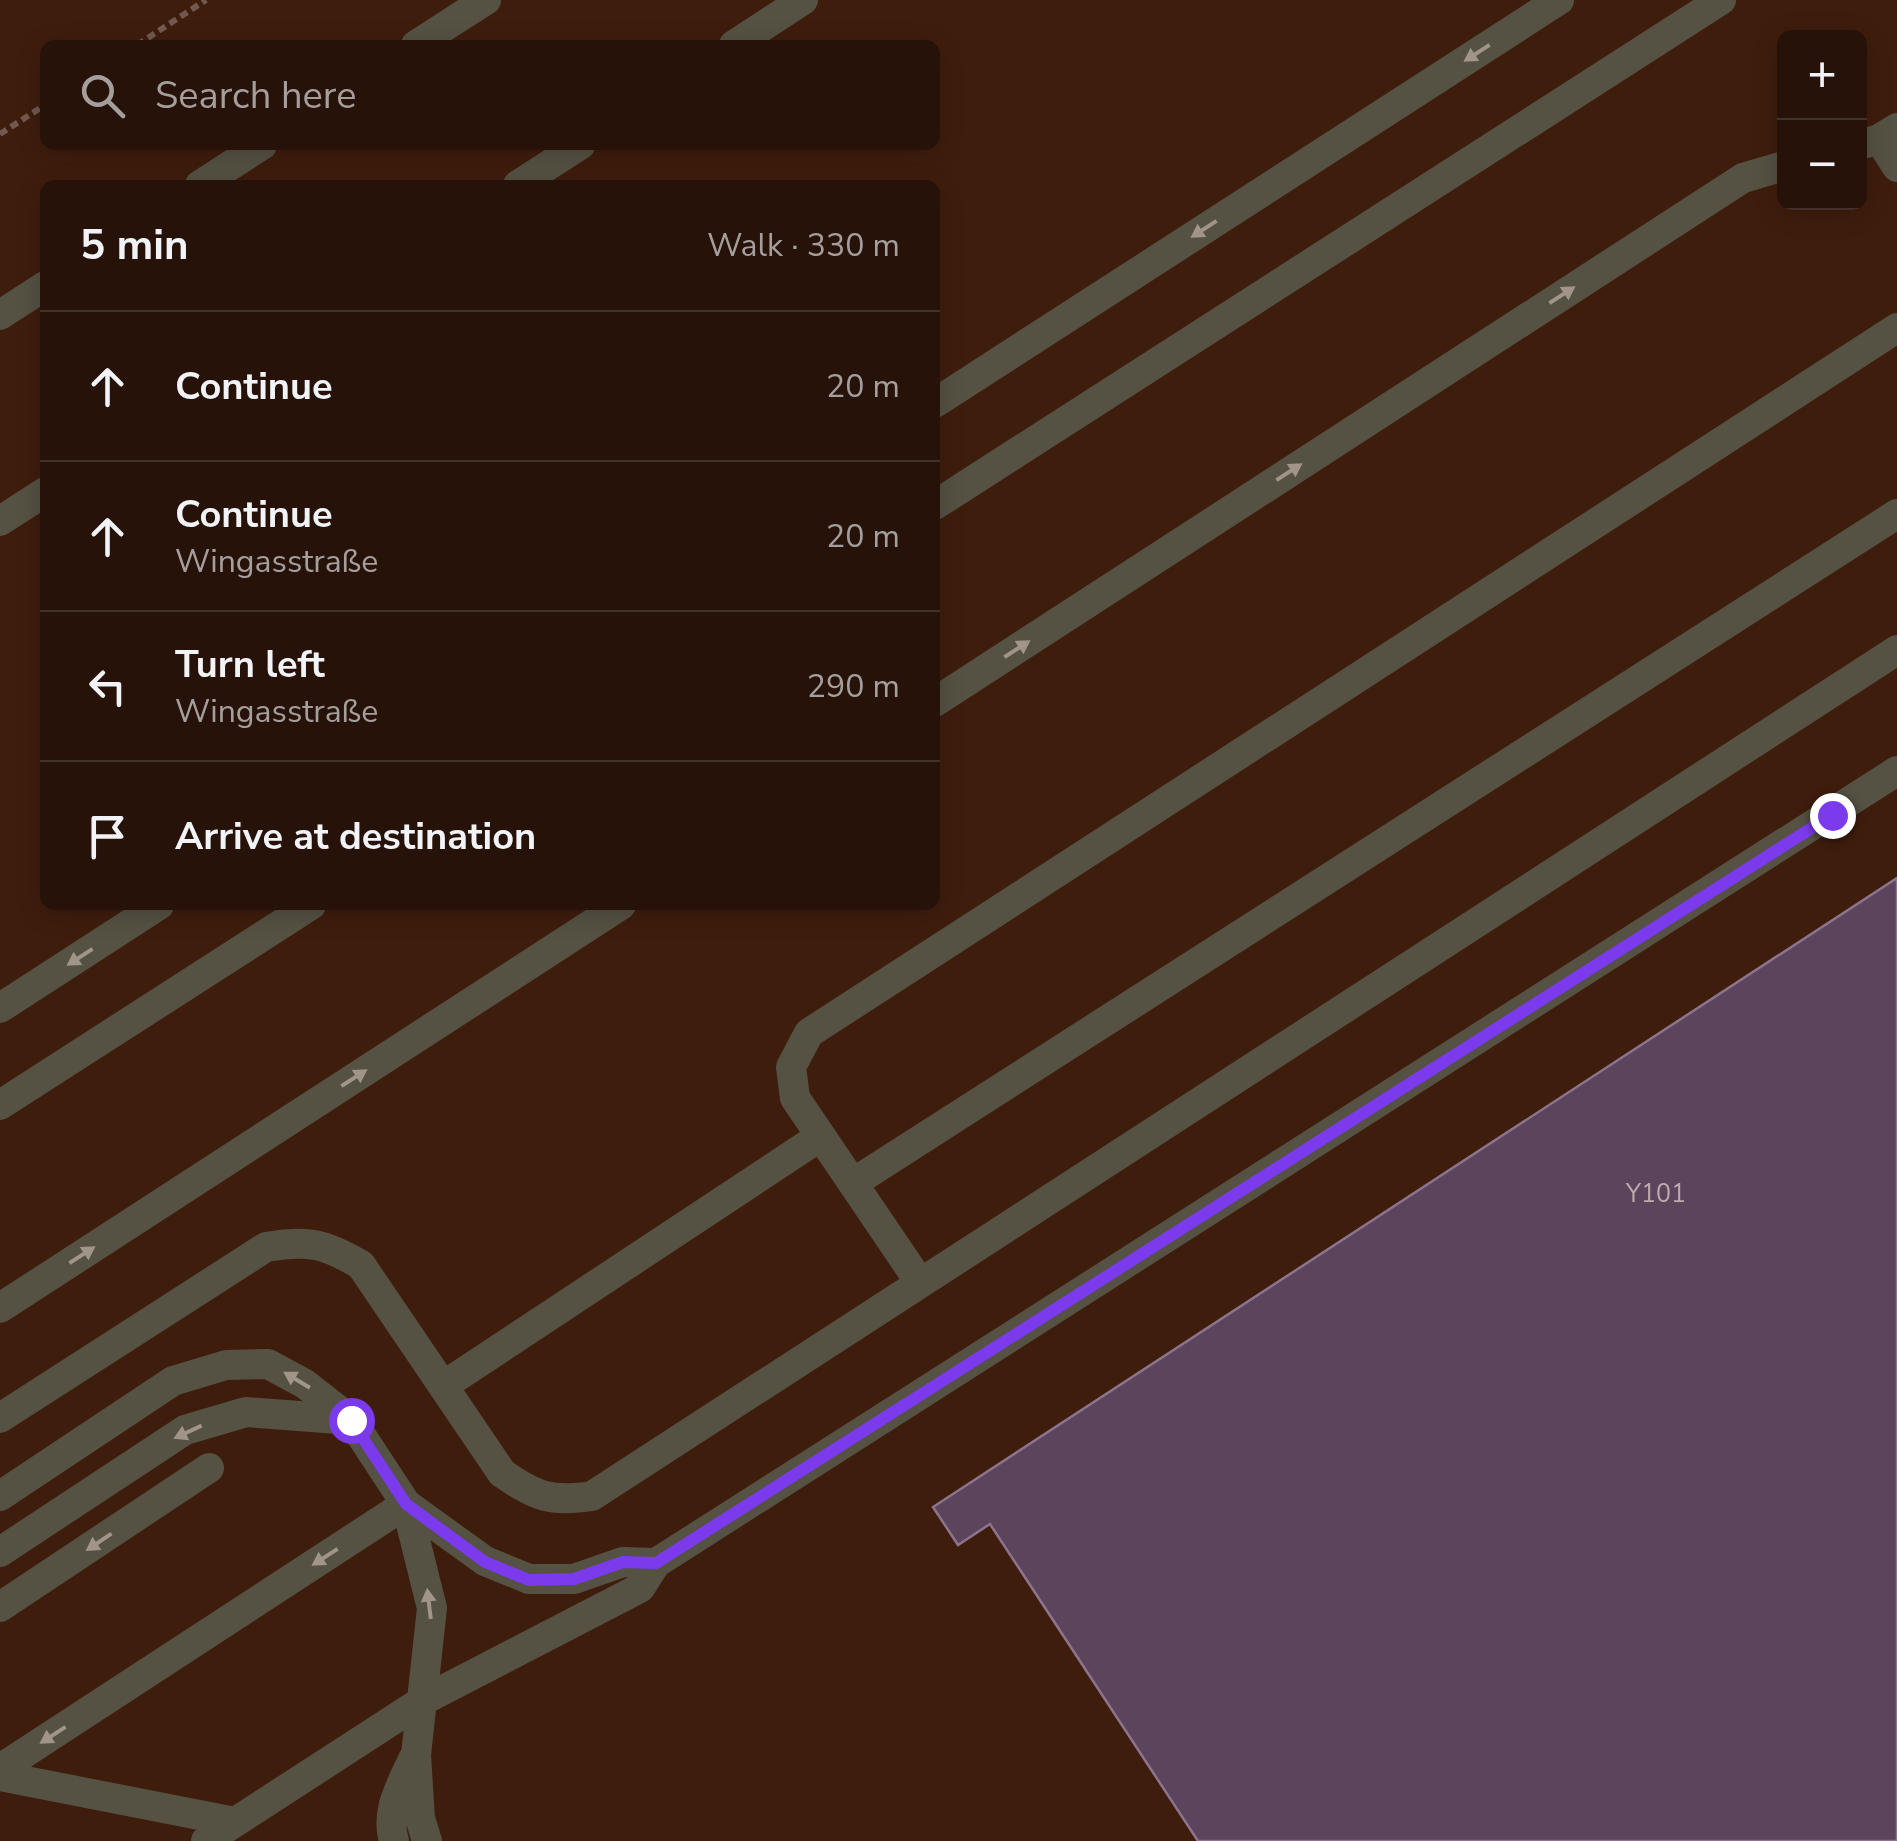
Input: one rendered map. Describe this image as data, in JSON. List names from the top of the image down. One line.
{"house_numbers":["Y101"],"page":{"map_buttons":["+","−"],"search":"Search here","heading":["5 min","Walk · 330 m"],"list":[["Continue","20 m"],["Continue","Wingasstraße","20 m"],["Turn left","Wingasstraße","290 m"],"Arrive at destination"]}}
